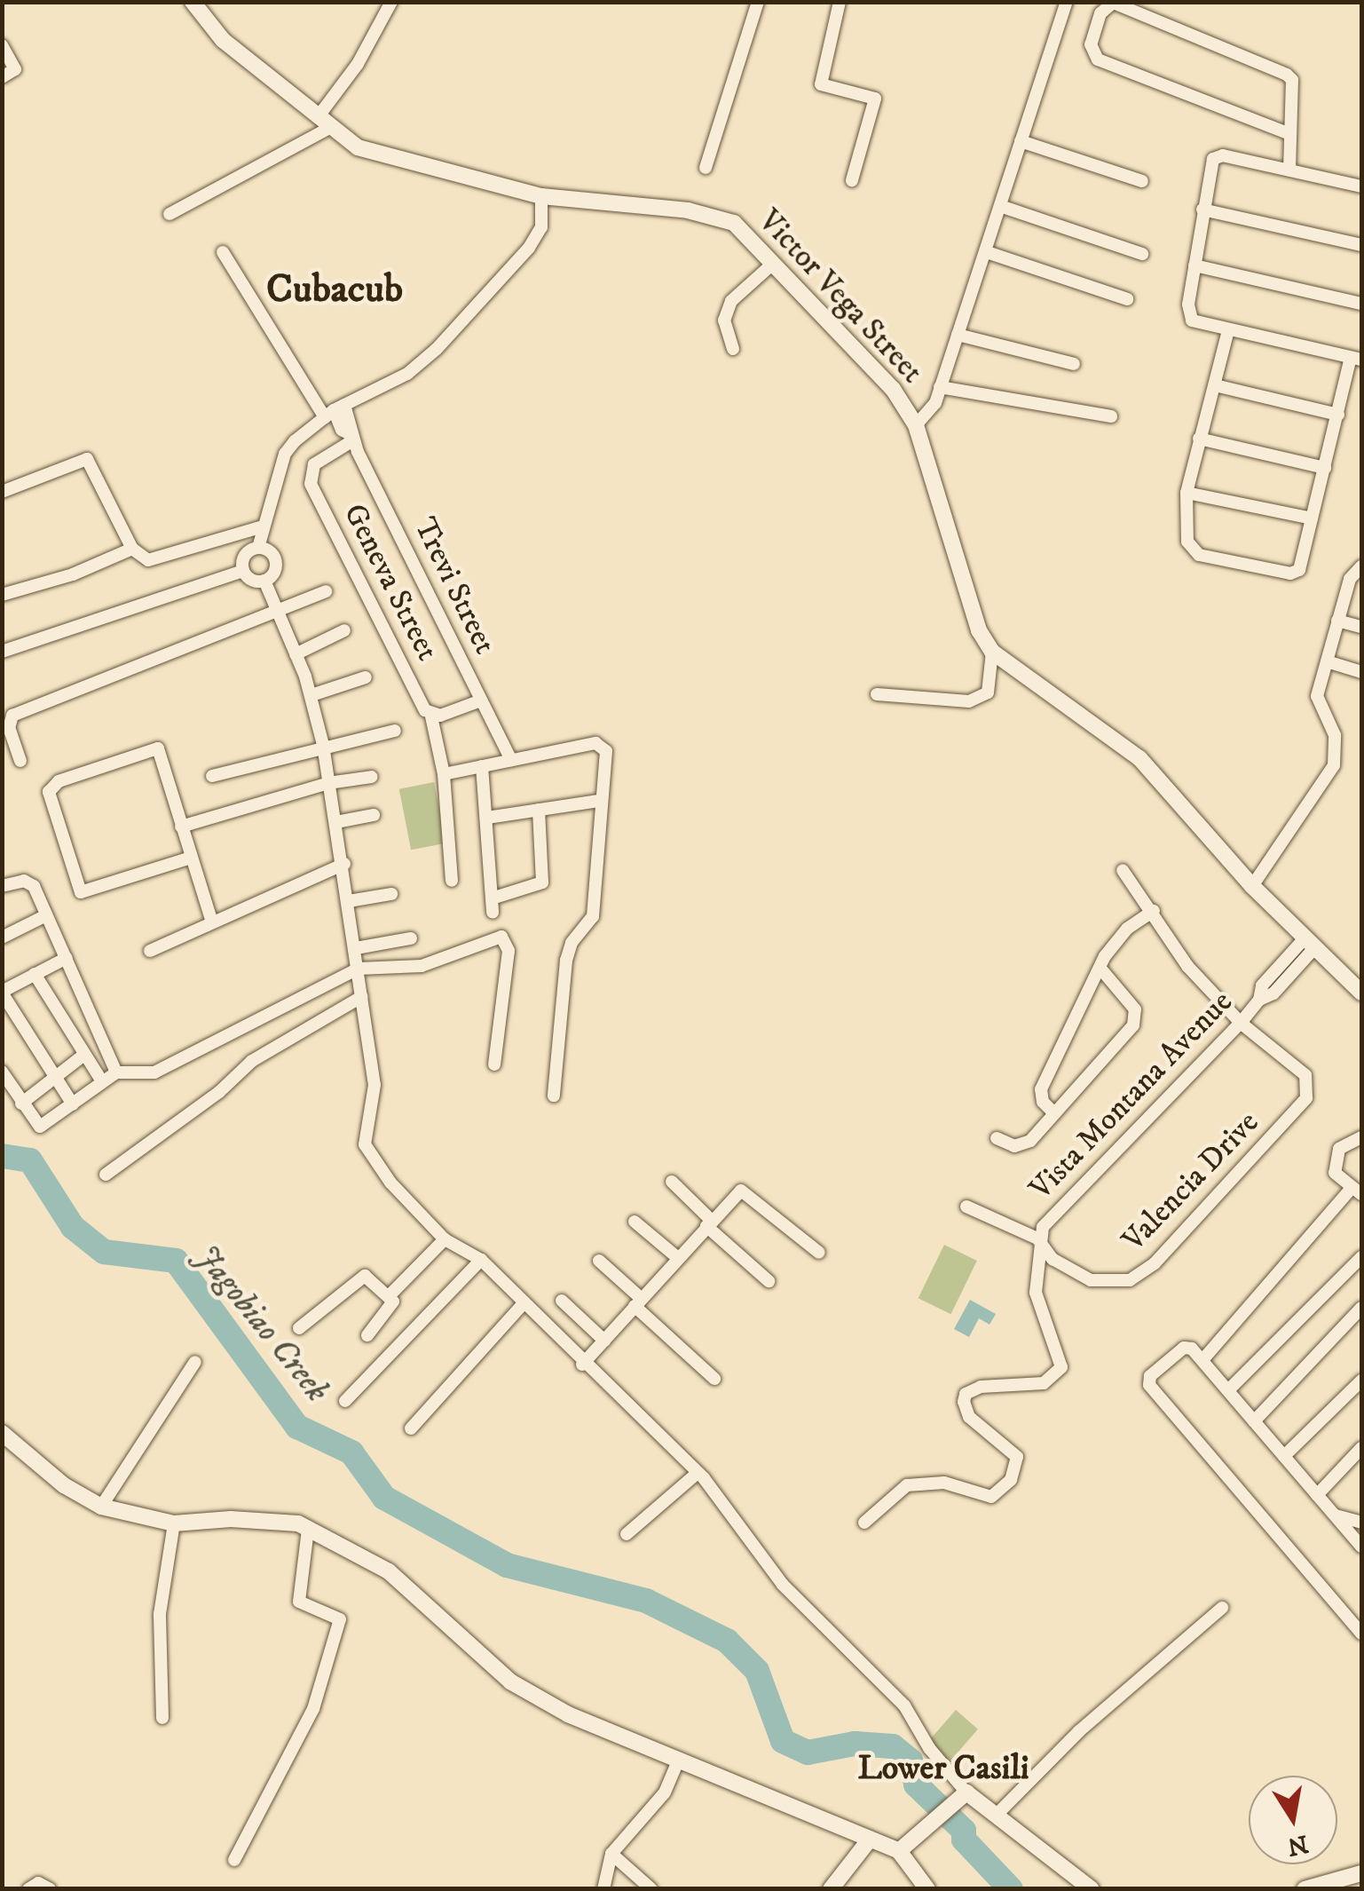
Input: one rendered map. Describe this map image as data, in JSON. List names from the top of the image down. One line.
{"streets":{"street":["Victor Vega Street","Geneva Street","Trevi Street","Vista Montana Avenue","Valencia Drive"]},"crossings":[["Victor Vega Street","Vista Montana Avenue"],["Geneva Street","Trevi Street"],["Vista Montana Avenue","Valencia Drive"]],"districts":["Cubacub","Lower Casili"],"water":["Jagobiao Creek"],"north":"bottom"}
